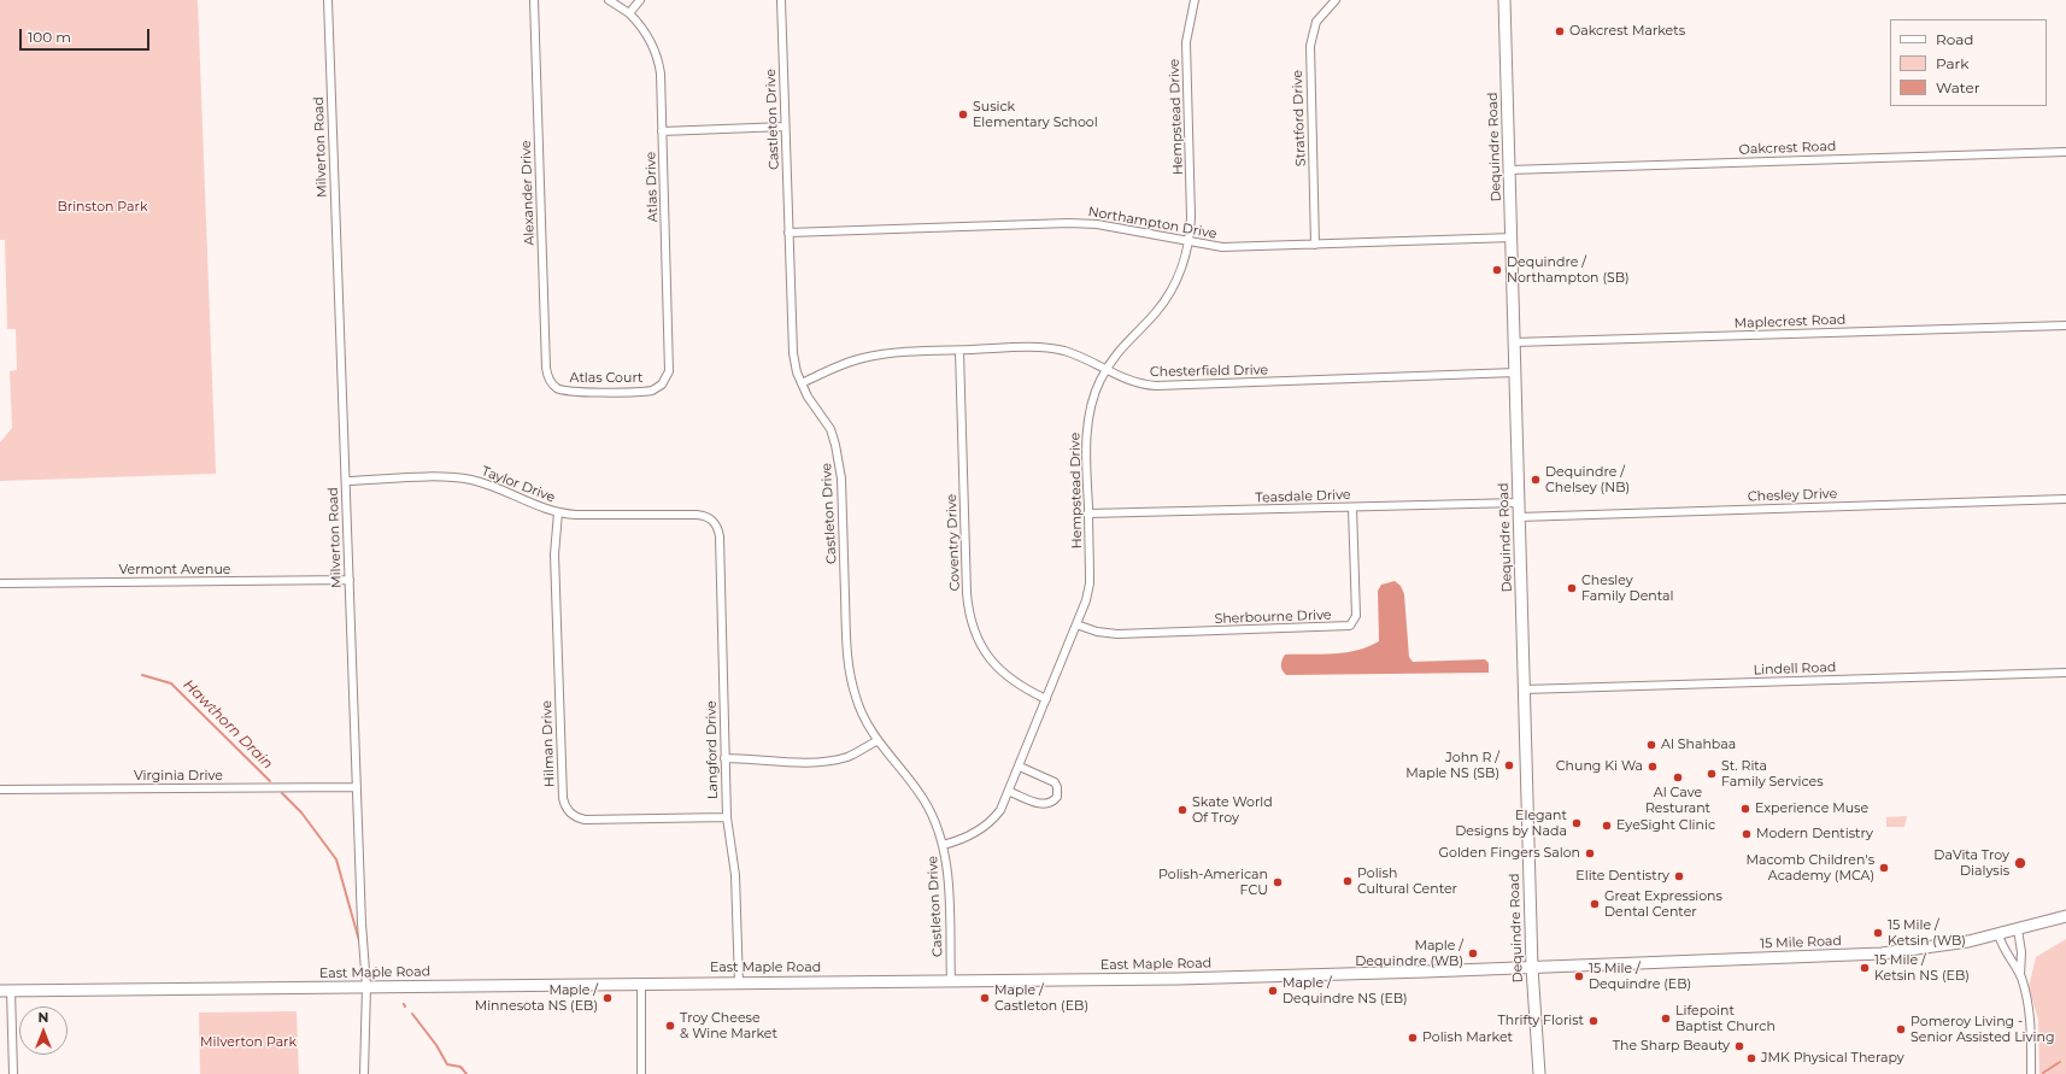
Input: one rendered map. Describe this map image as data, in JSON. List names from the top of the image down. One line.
{"streets":{"main road":["Dequindre Road","15 Mile Road","East Maple Road"],"street":["Hempstead Drive","Stratford Drive","Castleton Drive","Milverton Road","Oakcrest Road","Atlas Drive","Alexander Drive","Northampton Drive","Maplecrest Road","Chesterfield Drive","Atlas Court","Taylor Drive","Chesley Drive","Teasdale Drive","Coventry Drive","Vermont Avenue","Sherbourne Drive","Lindell Road","Hilman Drive","Langford Drive","Virginia Drive"]},"crossings":[["Hempstead Drive","Castleton Drive"],["Hempstead Drive","Northampton Drive"],["Hempstead Drive","Chesterfield Drive"],["Hempstead Drive","Teasdale Drive"],["Hempstead Drive","Coventry Drive"],["Hempstead Drive","Sherbourne Drive"],["Stratford Drive","Northampton Drive"],["Castleton Drive","Northampton Drive"],["Castleton Drive","Chesterfield Drive"],["Castleton Drive","East Maple Road"],["Milverton Road","Taylor Drive"],["Milverton Road","Vermont Avenue"],["Milverton Road","Virginia Drive"],["Milverton Road","East Maple Road"],["Dequindre Road","Oakcrest Road"],["Dequindre Road","Northampton Drive"],["Dequindre Road","Maplecrest Road"],["Dequindre Road","Chesterfield Drive"],["Dequindre Road","Chesley Drive"],["Dequindre Road","Teasdale Drive"],["Dequindre Road","Lindell Road"],["Dequindre Road","15 Mile Road"],["Dequindre Road","East Maple Road"],["Atlas Drive","Atlas Court"],["Alexander Drive","Atlas Court"],["Chesterfield Drive","Coventry Drive"],["Taylor Drive","Hilman Drive"],["Taylor Drive","Langford Drive"],["Teasdale Drive","Sherbourne Drive"],["Hilman Drive","Langford Drive"],["Langford Drive","East Maple Road"],["15 Mile Road","East Maple Road"]],"water":["Hawthorn Drain"],"parks":["Brinston Park","Milverton Park"],"places":["Oakcrest Markets","Susick Elementary School","Dequindre / Northampton (SB)","Dequindre / Chelsey (NB)","Chesley Family Dental","Al Shahbaa","John R / Maple NS (SB)","Chung Ki Wa","St. Rita Family Services","Al Cave Resturant","Experience Muse","Skate World Of Troy","Elegant Designs by Nada","EyeSight Clinic","Modern Dentistry","Golden Fingers Salon","DaVita Troy Dialysis","Macomb Children's Academy (MCA)","Elite Dentistry","Polish Cultural Center","Polish-American FCU","Great Expressions Dental Center","15 Mile / Ketsin (WB)","Maple / Dequindre (WB)","15 Mile / Ketsin NS (EB)","15 Mile / Dequindre (EB)","Maple / Dequindre NS (EB)","Maple / Minnesota NS (EB)","Maple / Castleton (EB)","Lifepoint Baptist Church","Thrifty Florist","Troy Cheese & Wine Market","Pomeroy Living - Senior Assisted Living","Polish Market","The Sharp Beauty","JMK Physical Therapy"],"legend":["Road","Park","Water"],"scale_bar":"100 m","north":"top"}
